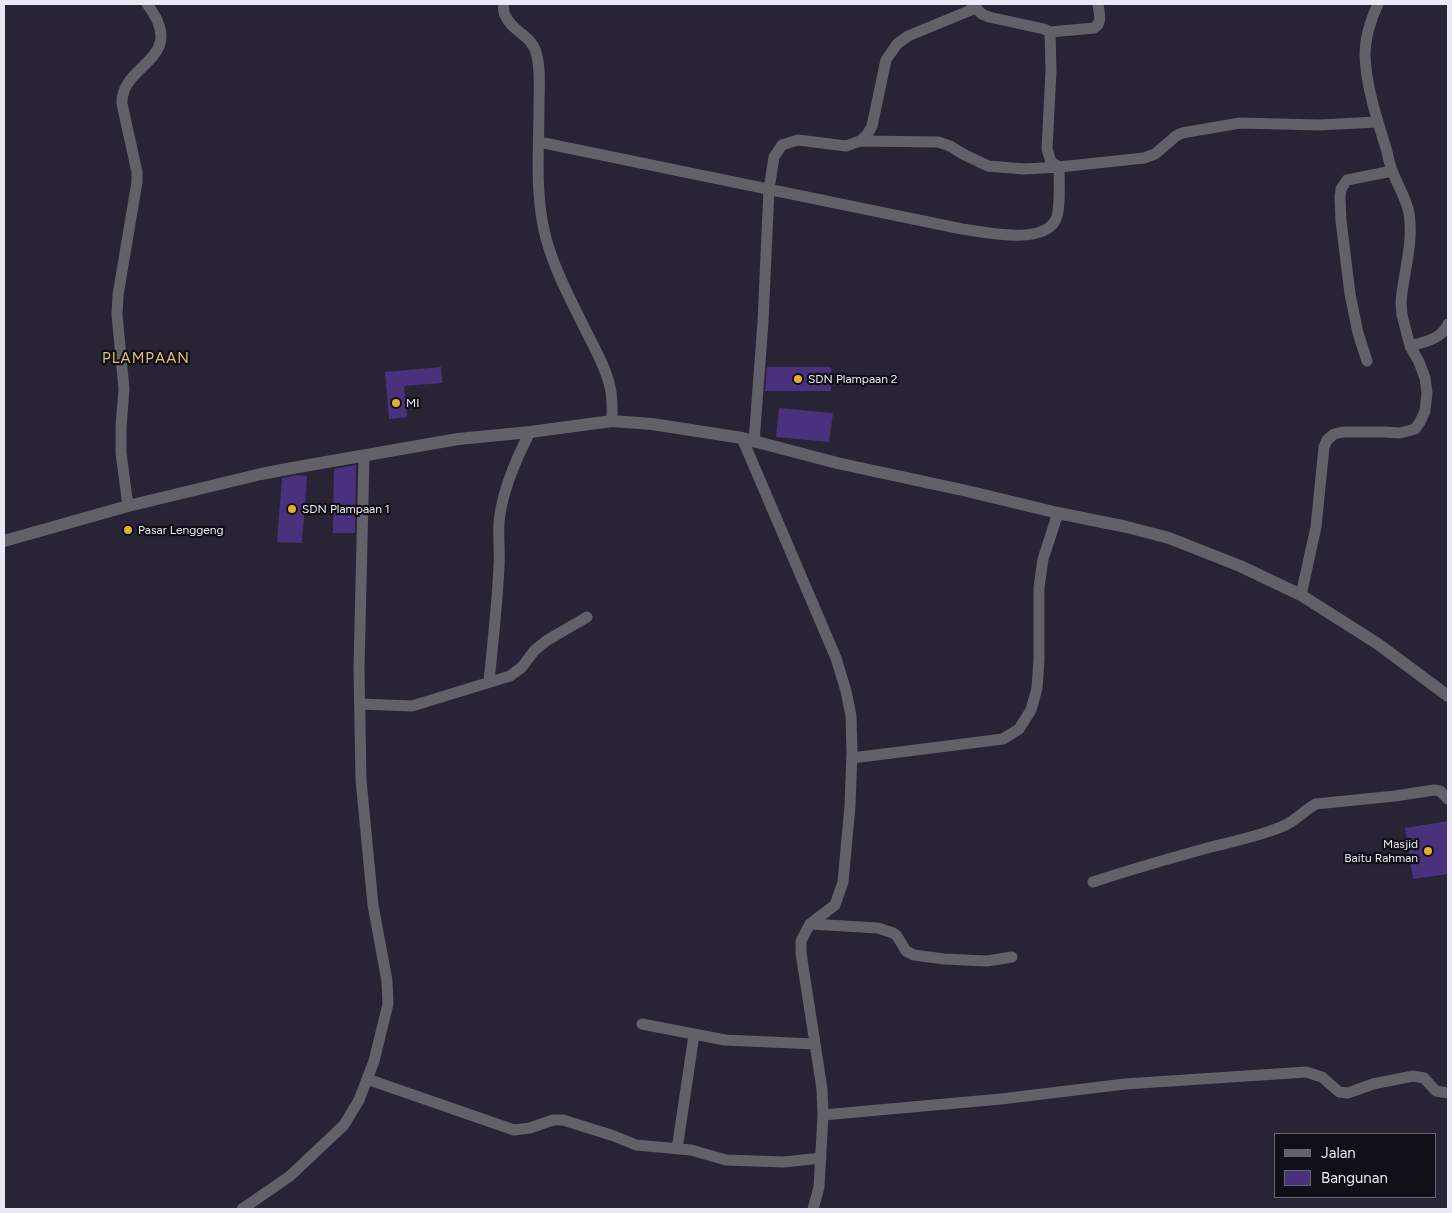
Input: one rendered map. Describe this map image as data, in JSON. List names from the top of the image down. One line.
{"districts":["PLAMPAAN"],"places":["SDN Plampaan 2","MI","SDN Plampaan 1","Pasar Lenggeng","Masjid Baitu Rahman"],"legend":["Jalan","Bangunan"]}
